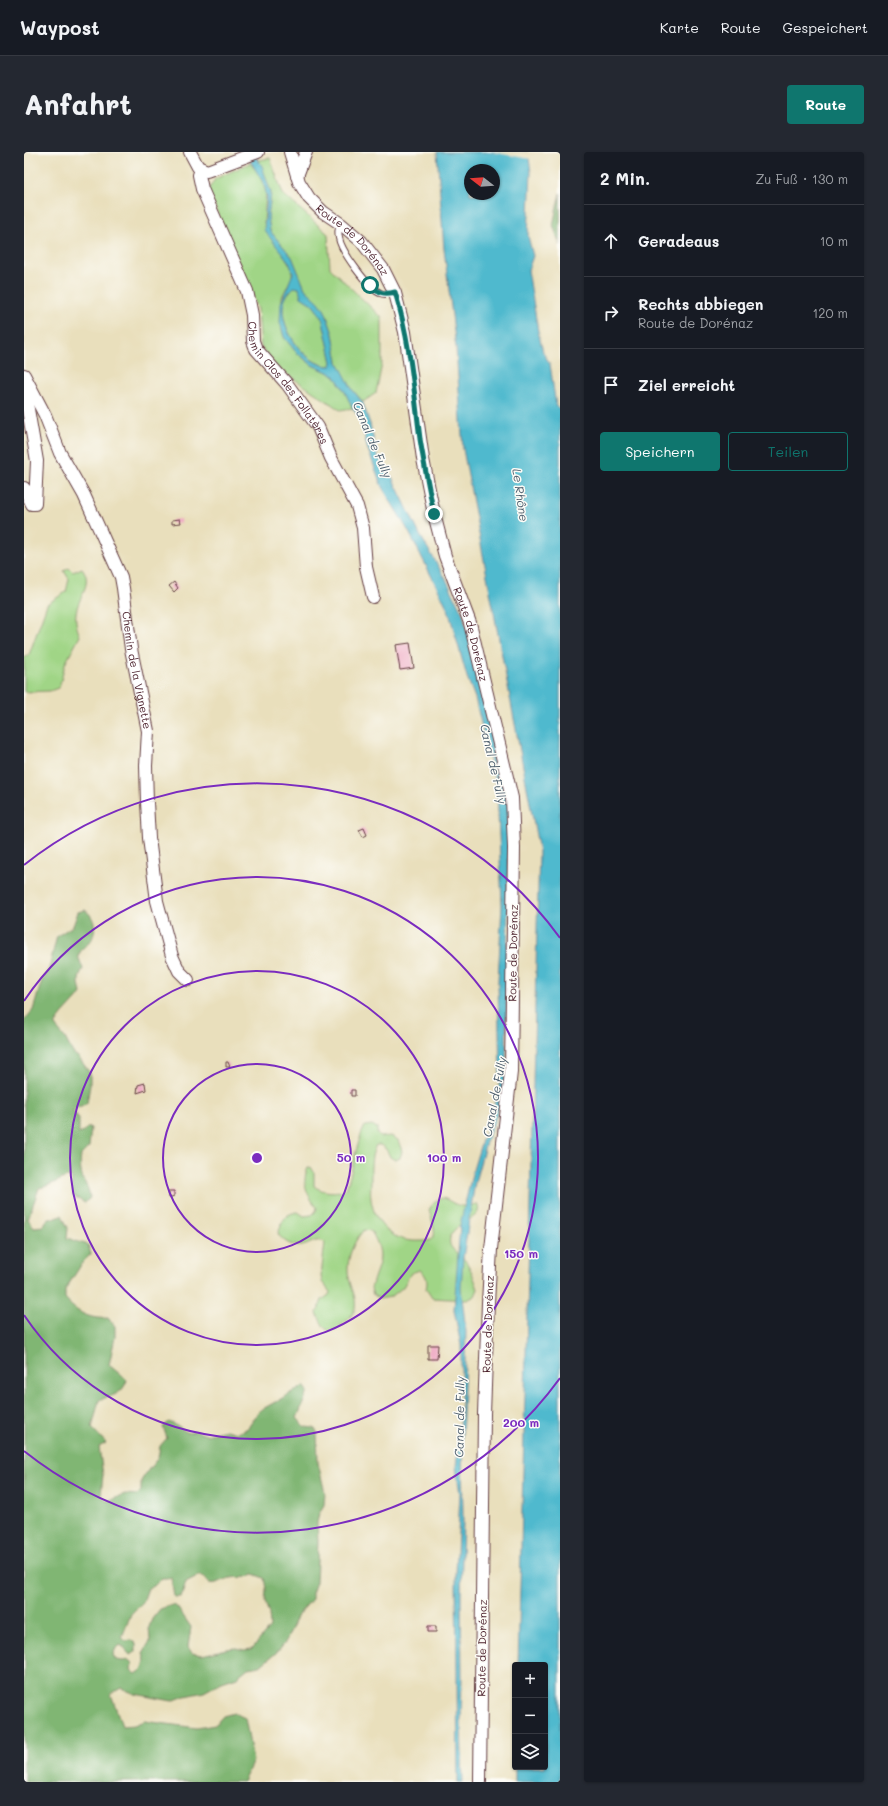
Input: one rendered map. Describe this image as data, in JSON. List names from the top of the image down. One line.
{"streets":{"street":["Route de Dorénaz","Chemin Clos des Follatères","Chemin de la Vignette"]},"water":["Canal de Fully","Le Rhône"],"north":"left","page":{"header":"Waypost","nav":["Karte","Route","Gespeichert"],"buttons":["Route",["Speichern","Teilen"]],"title":"Anfahrt","heading":["2 Min.","Zu Fuß · 130 m"],"list":[["Geradeaus","10 m"],["Rechts abbiegen","Route de Dorénaz","120 m"],"Ziel erreicht"],"map_buttons":["+","−"]},"rings":["50 m","100 m","150 m","200 m"]}
